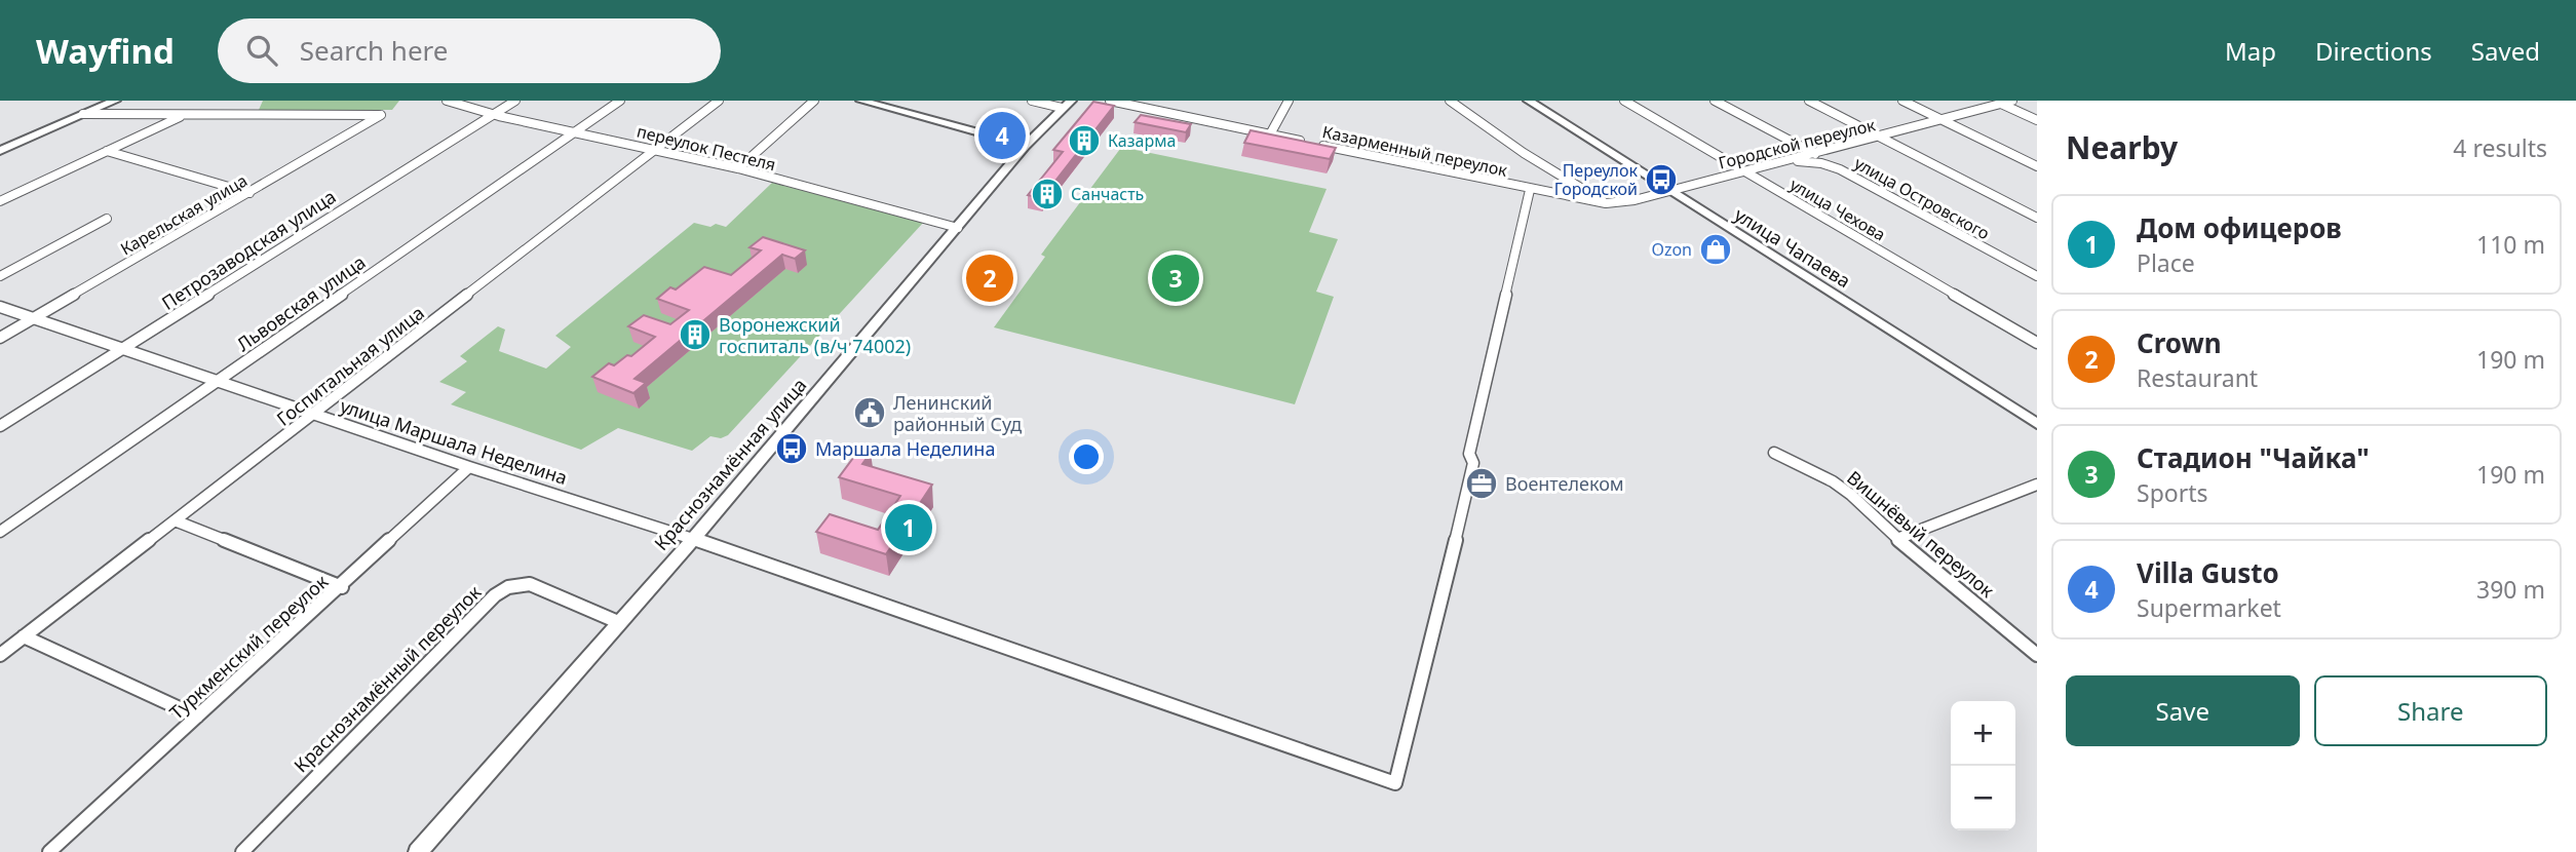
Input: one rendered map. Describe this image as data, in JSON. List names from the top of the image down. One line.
{"streets":{"street":["Городской переулок","переулок Пестеля","Казарменный переулок","улица Островского","улица Чехова","Карельская улица","улица Чапаева","Петрозаводская улица","Львовская улица","Госпитальная улица","улица Маршала Неделина","Краснознамённая улица","Вишнёвый переулок","Туркменский переулок","Краснознамённый переулок"]},"crossings":[["Городской переулок","Казарменный переулок"],["Городской переулок","улица Островского"],["Городской переулок","улица Чехова"],["Городской переулок","улица Чапаева"],["переулок Пестеля","Петрозаводская улица"],["переулок Пестеля","Львовская улица"],["переулок Пестеля","Госпитальная улица"],["переулок Пестеля","Краснознамённая улица"],["Казарменный переулок","улица Чапаева"],["Казарменный переулок","улица Маршала Неделина"],["Карельская улица","улица Маршала Неделина"],["Петрозаводская улица","улица Маршала Неделина"],["Львовская улица","улица Маршала Неделина"],["Госпитальная улица","улица Маршала Неделина"],["улица Маршала Неделина","Краснознамённая улица"],["улица Маршала Неделина","Туркменский переулок"],["Краснознамённая улица","Краснознамённый переулок"]],"places":{"building":["Казарма","Санчасть","Воронежский госпиталь (в/ч 74002)"],"bus stop":["Переулок Городской","Маршала Неделина"],"shop":["Ozon"],"public building":["Ленинский районный Суд"],"office":["Воентелеком"]},"page":{"header":"Wayfind","search":"Search here","nav":["Map","Directions","Saved"],"heading":["Nearby","4 results"],"pins":["4","2","3","1"],"list":[{"mark":"1","name":"Дом офицеров","note":"Place","value":"110 m"},{"mark":"2","name":"Crown","note":"Restaurant","value":"190 m"},{"mark":"3","name":"Стадион \"Чайка\"","note":"Sports","value":"190 m"},{"mark":"4","name":"Villa Gusto","note":"Supermarket","value":"390 m"}],"buttons":["Save","Share"],"map_buttons":["+","−"]}}
